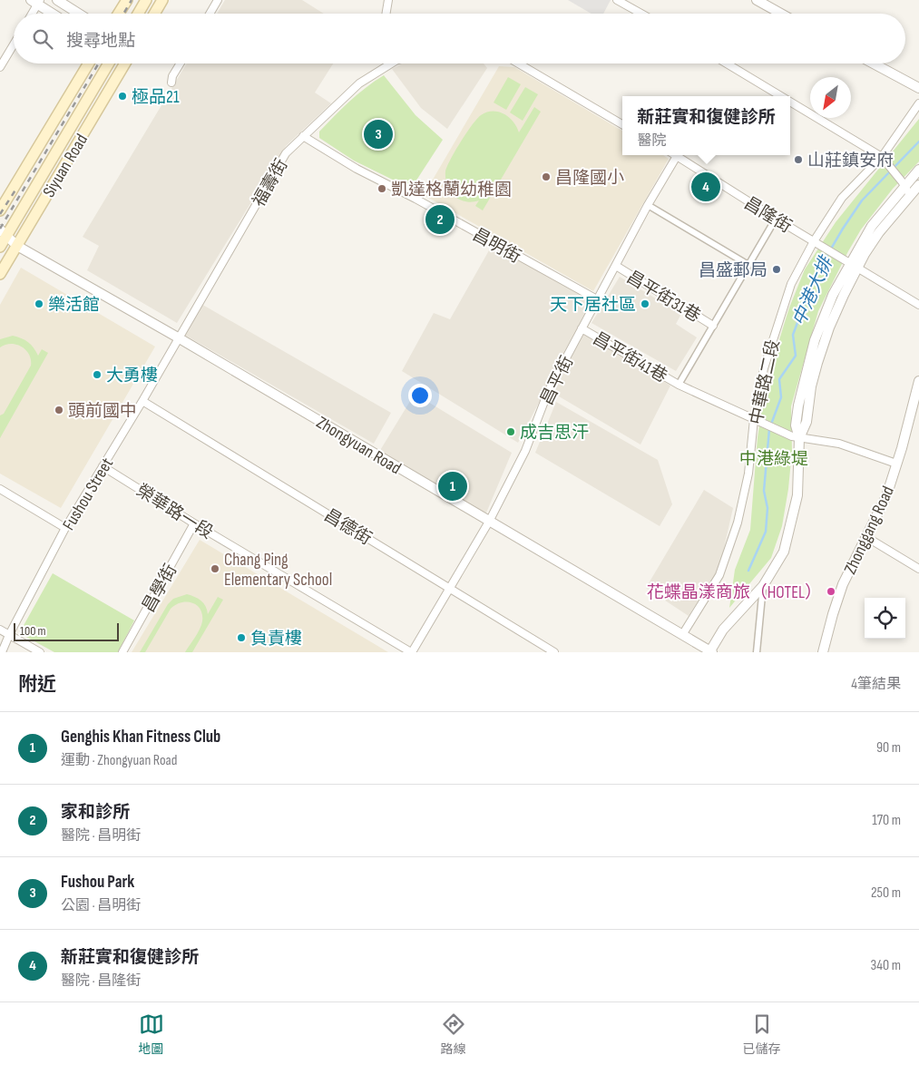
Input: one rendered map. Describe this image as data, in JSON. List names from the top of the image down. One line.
{"streets":{"main road":["Siyuan Road"],"street":["福壽街","昌隆街","昌明街","昌平街31巷","昌平街41巷","昌平街","中華路二段","Zhongyuan Road","Fushou Street","榮華路一段","昌德街","Zhonggang Road","昌學街"]},"crossings":[["Siyuan Road","Zhongyuan Road"],["福壽街","昌明街"],["福壽街","Zhongyuan Road"],["福壽街","Fushou Street"],["昌隆街","昌平街"],["昌隆街","中華路二段"],["昌明街","昌平街"],["昌平街31巷","昌平街"],["昌平街41巷","昌平街"],["昌平街41巷","中華路二段"],["昌平街41巷","Zhonggang Road"],["昌平街","Zhongyuan Road"],["昌平街","榮華路一段"],["昌平街","昌德街"],["中華路二段","Zhongyuan Road"],["Zhongyuan Road","Fushou Street"],["Fushou Street","榮華路一段"],["Fushou Street","昌德街"],["榮華路一段","昌學街"]],"water":["中港大排"],"parks":["中港綠堤"],"places":["極品21","山莊鎮安府","昌隆國小","凱達格蘭幼稚園","昌盛郵局","樂活館","天下居社區","大勇樓","頭前國中","成吉思汗","Chang Ping Elementary School","花蝶晶漾商旅（HOTEL）","負責樓"],"scale_bar":"100 m","north":"bottom left","page":{"search":"搜尋地點","popup":["新莊實和復健診所","醫院"],"pins":["3","4","2","1"],"scale":"100 m","heading":["附近","4筆結果"],"list":[{"mark":"1","name":"Genghis Khan Fitness Club","note":"運動 · Zhongyuan Road","value":"90 m"},{"mark":"2","name":"家和診所","note":"醫院 · 昌明街","value":"170 m"},{"mark":"3","name":"Fushou Park","note":"公園 · 昌明街","value":"250 m"},{"mark":"4","name":"新莊實和復健診所","note":"醫院 · 昌隆街","value":"340 m"}],"nav":["地圖","路線","已儲存"]}}
